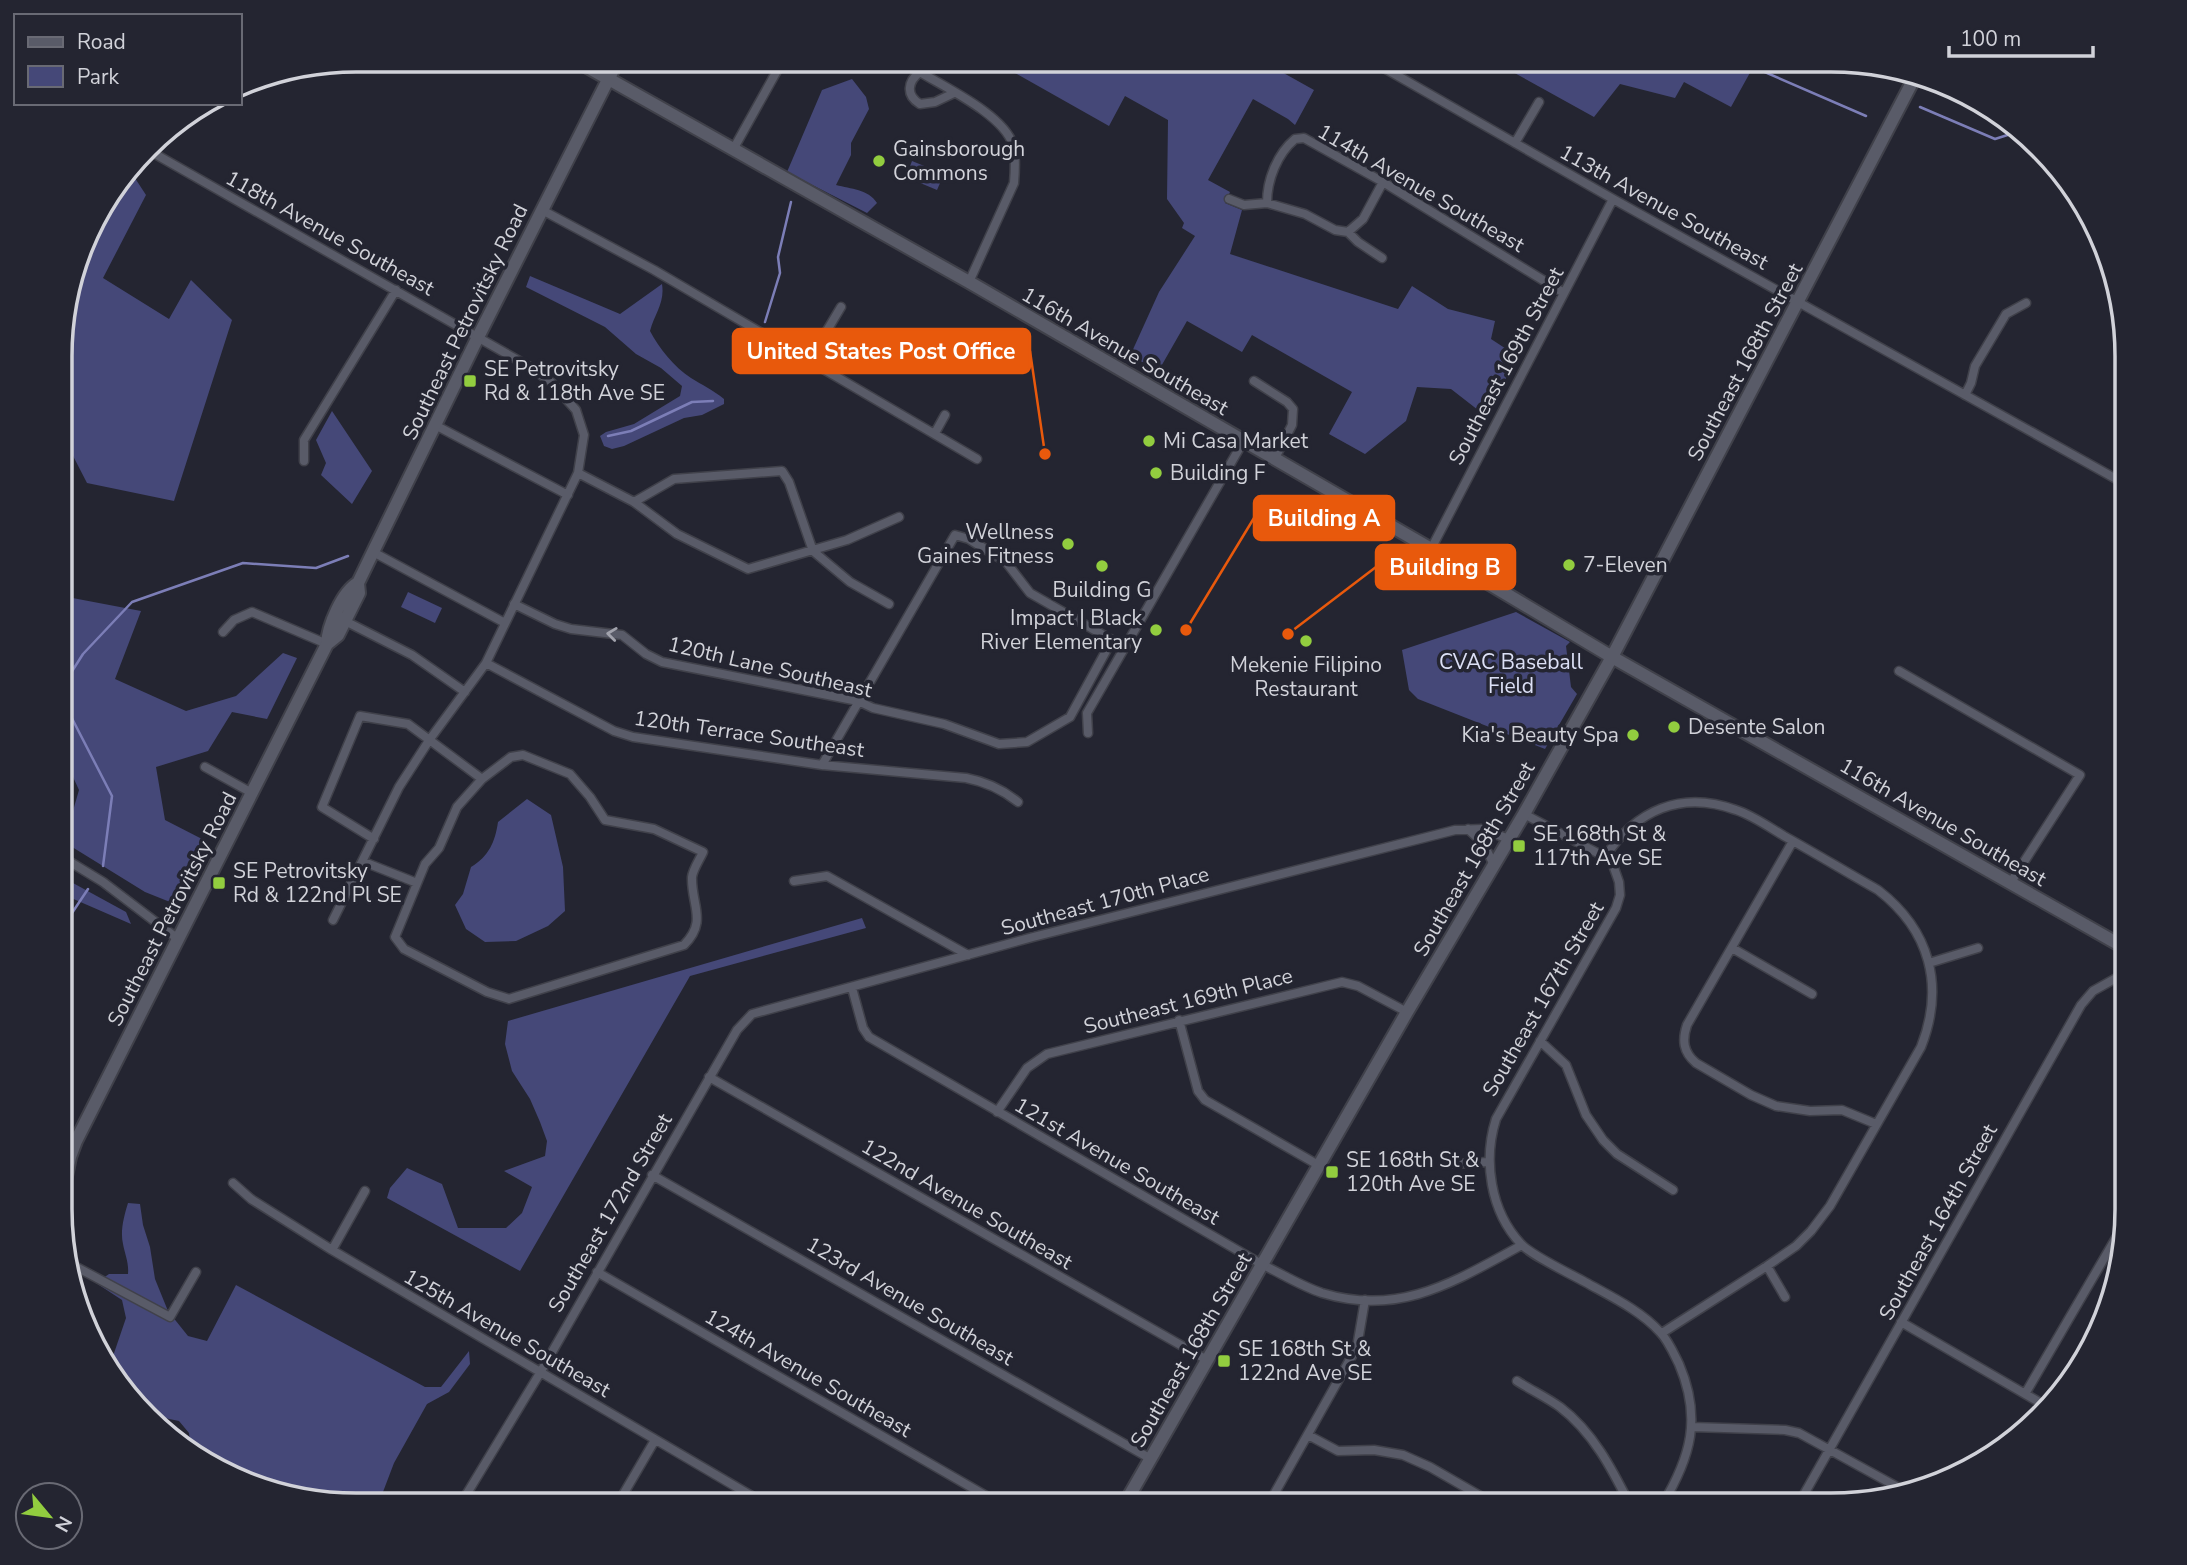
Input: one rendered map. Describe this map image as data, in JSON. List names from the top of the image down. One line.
{"streets":{"street":["114th Avenue Southeast","113th Avenue Southeast","118th Avenue Southeast","Southeast Petrovitsky Road","116th Avenue Southeast","Southeast 168th Street","Southeast 169th Street","120th Lane Southeast","120th Terrace Southeast","Southeast 170th Place","Southeast 167th Street","Southeast 169th Place","121st Avenue Southeast","122nd Avenue Southeast","Southeast 172nd Street","Southeast 164th Street","123rd Avenue Southeast","125th Avenue Southeast","124th Avenue Southeast"]},"crossings":[["114th Avenue Southeast","Southeast 169th Street"],["113th Avenue Southeast","Southeast 168th Street"],["113th Avenue Southeast","Southeast 169th Street"],["118th Avenue Southeast","Southeast Petrovitsky Road"],["118th Avenue Southeast","120th Lane Southeast"],["118th Avenue Southeast","120th Terrace Southeast"],["Southeast Petrovitsky Road","116th Avenue Southeast"],["116th Avenue Southeast","Southeast 168th Street"],["116th Avenue Southeast","Southeast 169th Street"],["Southeast 168th Street","Southeast 170th Place"],["Southeast 168th Street","Southeast 169th Place"],["Southeast 168th Street","121st Avenue Southeast"],["Southeast 168th Street","122nd Avenue Southeast"],["Southeast 168th Street","123rd Avenue Southeast"],["Southeast 170th Place","121st Avenue Southeast"],["Southeast 170th Place","Southeast 172nd Street"],["Southeast 167th Street","121st Avenue Southeast"],["Southeast 169th Place","121st Avenue Southeast"],["122nd Avenue Southeast","Southeast 172nd Street"],["Southeast 172nd Street","123rd Avenue Southeast"],["Southeast 172nd Street","125th Avenue Southeast"],["Southeast 172nd Street","124th Avenue Southeast"]],"parks":["CVAC Baseball Field"],"places":{"other":["Gainsborough Commons","Mi Casa Market","United States Post Office","Building F","Wellness Gaines Fitness","7-Eleven","Building G","Impact | Black River Elementary","Building A","Building B","Mekenie Filipino Restaurant","Desente Salon","Kia's Beauty Spa"],"transit":["SE Petrovitsky Rd & 118th Ave SE","SE 168th St & 117th Ave SE","SE Petrovitsky Rd & 122nd Pl SE","SE 168th St & 120th Ave SE","SE 168th St & 122nd Ave SE"]},"legend":["Road","Park"],"scale_bar":"100 m","north":"bottom right"}
